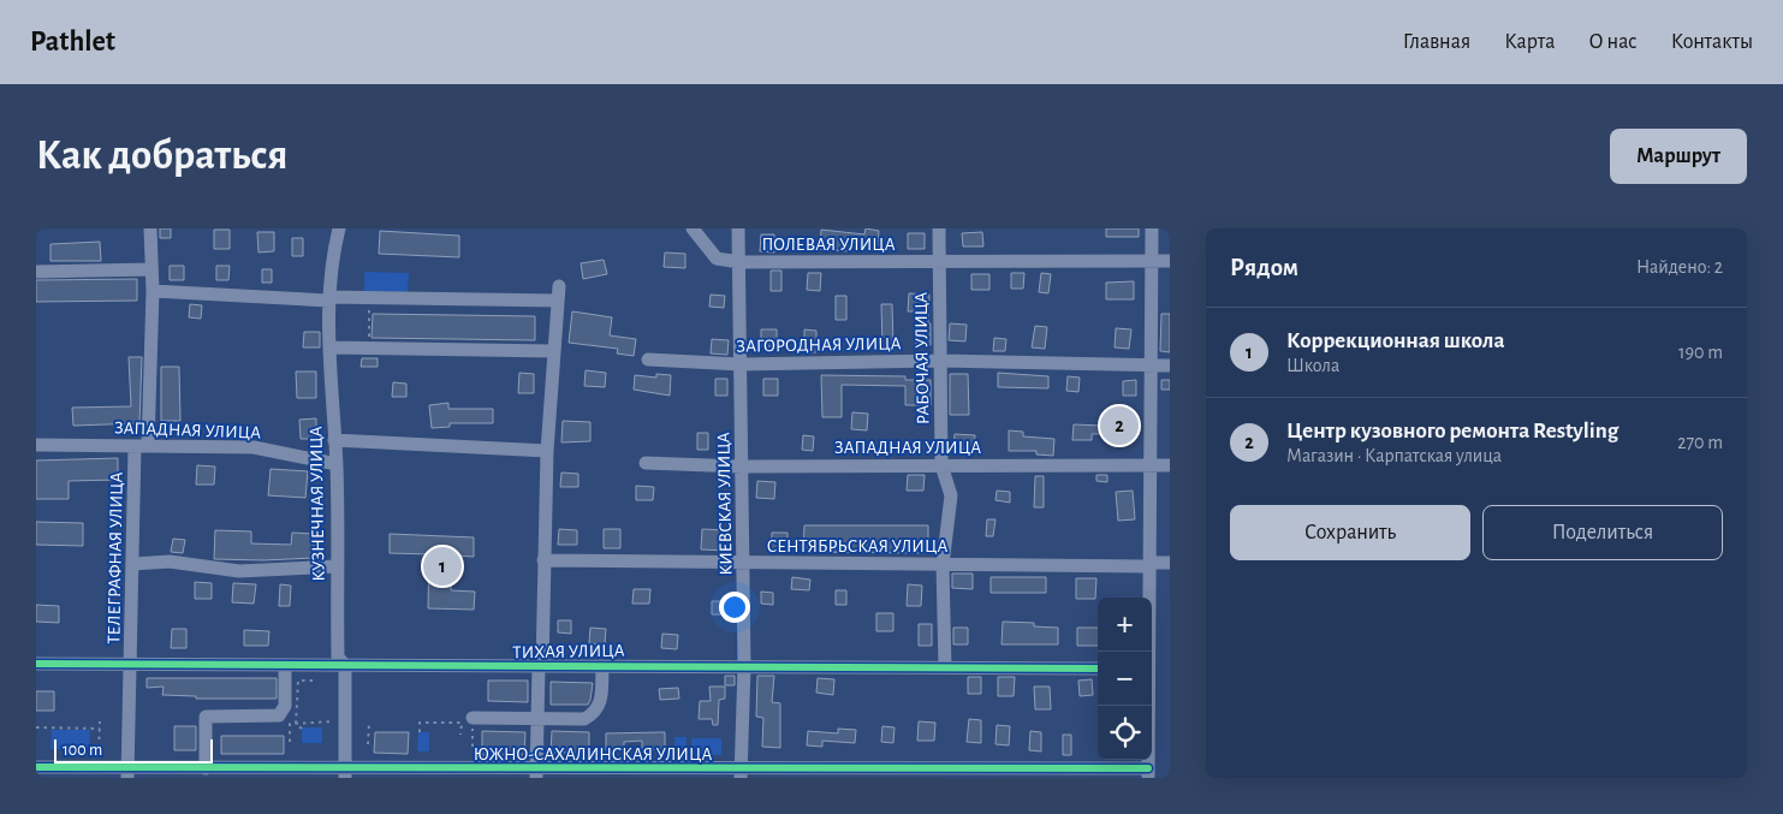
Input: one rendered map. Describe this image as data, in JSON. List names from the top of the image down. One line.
{"streets":{"street":["ПОЛЕВАЯ УЛИЦА","ЗАГОРОДНАЯ УЛИЦА","РАБОЧАЯ УЛИЦА","ЗАПАДНАЯ УЛИЦА","КУЗНЕЧНАЯ УЛИЦА","КИЕВСКАЯ УЛИЦА","СЕНТЯБРЬСКАЯ УЛИЦА","ТЕЛЕГРАФНАЯ УЛИЦА","ТИХАЯ УЛИЦА","ЮЖНО-САХАЛИНСКАЯ УЛИЦА"]},"crossings":[["ПОЛЕВАЯ УЛИЦА","РАБОЧАЯ УЛИЦА"],["ПОЛЕВАЯ УЛИЦА","КИЕВСКАЯ УЛИЦА"],["ЗАГОРОДНАЯ УЛИЦА","РАБОЧАЯ УЛИЦА"],["ЗАГОРОДНАЯ УЛИЦА","КИЕВСКАЯ УЛИЦА"],["РАБОЧАЯ УЛИЦА","ЗАПАДНАЯ УЛИЦА"],["РАБОЧАЯ УЛИЦА","СЕНТЯБРЬСКАЯ УЛИЦА"],["РАБОЧАЯ УЛИЦА","ТИХАЯ УЛИЦА"],["ЗАПАДНАЯ УЛИЦА","КУЗНЕЧНАЯ УЛИЦА"],["ЗАПАДНАЯ УЛИЦА","КИЕВСКАЯ УЛИЦА"],["ЗАПАДНАЯ УЛИЦА","ТЕЛЕГРАФНАЯ УЛИЦА"],["КУЗНЕЧНАЯ УЛИЦА","ТИХАЯ УЛИЦА"],["КУЗНЕЧНАЯ УЛИЦА","ЮЖНО-САХАЛИНСКАЯ УЛИЦА"],["КИЕВСКАЯ УЛИЦА","СЕНТЯБРЬСКАЯ УЛИЦА"],["КИЕВСКАЯ УЛИЦА","ТИХАЯ УЛИЦА"],["КИЕВСКАЯ УЛИЦА","ЮЖНО-САХАЛИНСКАЯ УЛИЦА"],["ТЕЛЕГРАФНАЯ УЛИЦА","ТИХАЯ УЛИЦА"],["ТЕЛЕГРАФНАЯ УЛИЦА","ЮЖНО-САХАЛИНСКАЯ УЛИЦА"]],"scale_bar":"100 m","page":{"header":"Pathlet","nav":["Главная","Карта","О нас","Контакты"],"buttons":["Маршрут",["Сохранить","Поделиться"]],"title":"Как добраться","heading":["Рядом","Найдено: 2"],"list":[{"mark":"1","name":"Коррекционная школа","note":"Школа","value":"190 m"},{"mark":"2","name":"Центр кузовного ремонта Restyling","note":"Магазин · Карпатская улица","value":"270 m"}],"pins":["2","1"],"map_buttons":["+","−"],"scale":"100 m"}}
